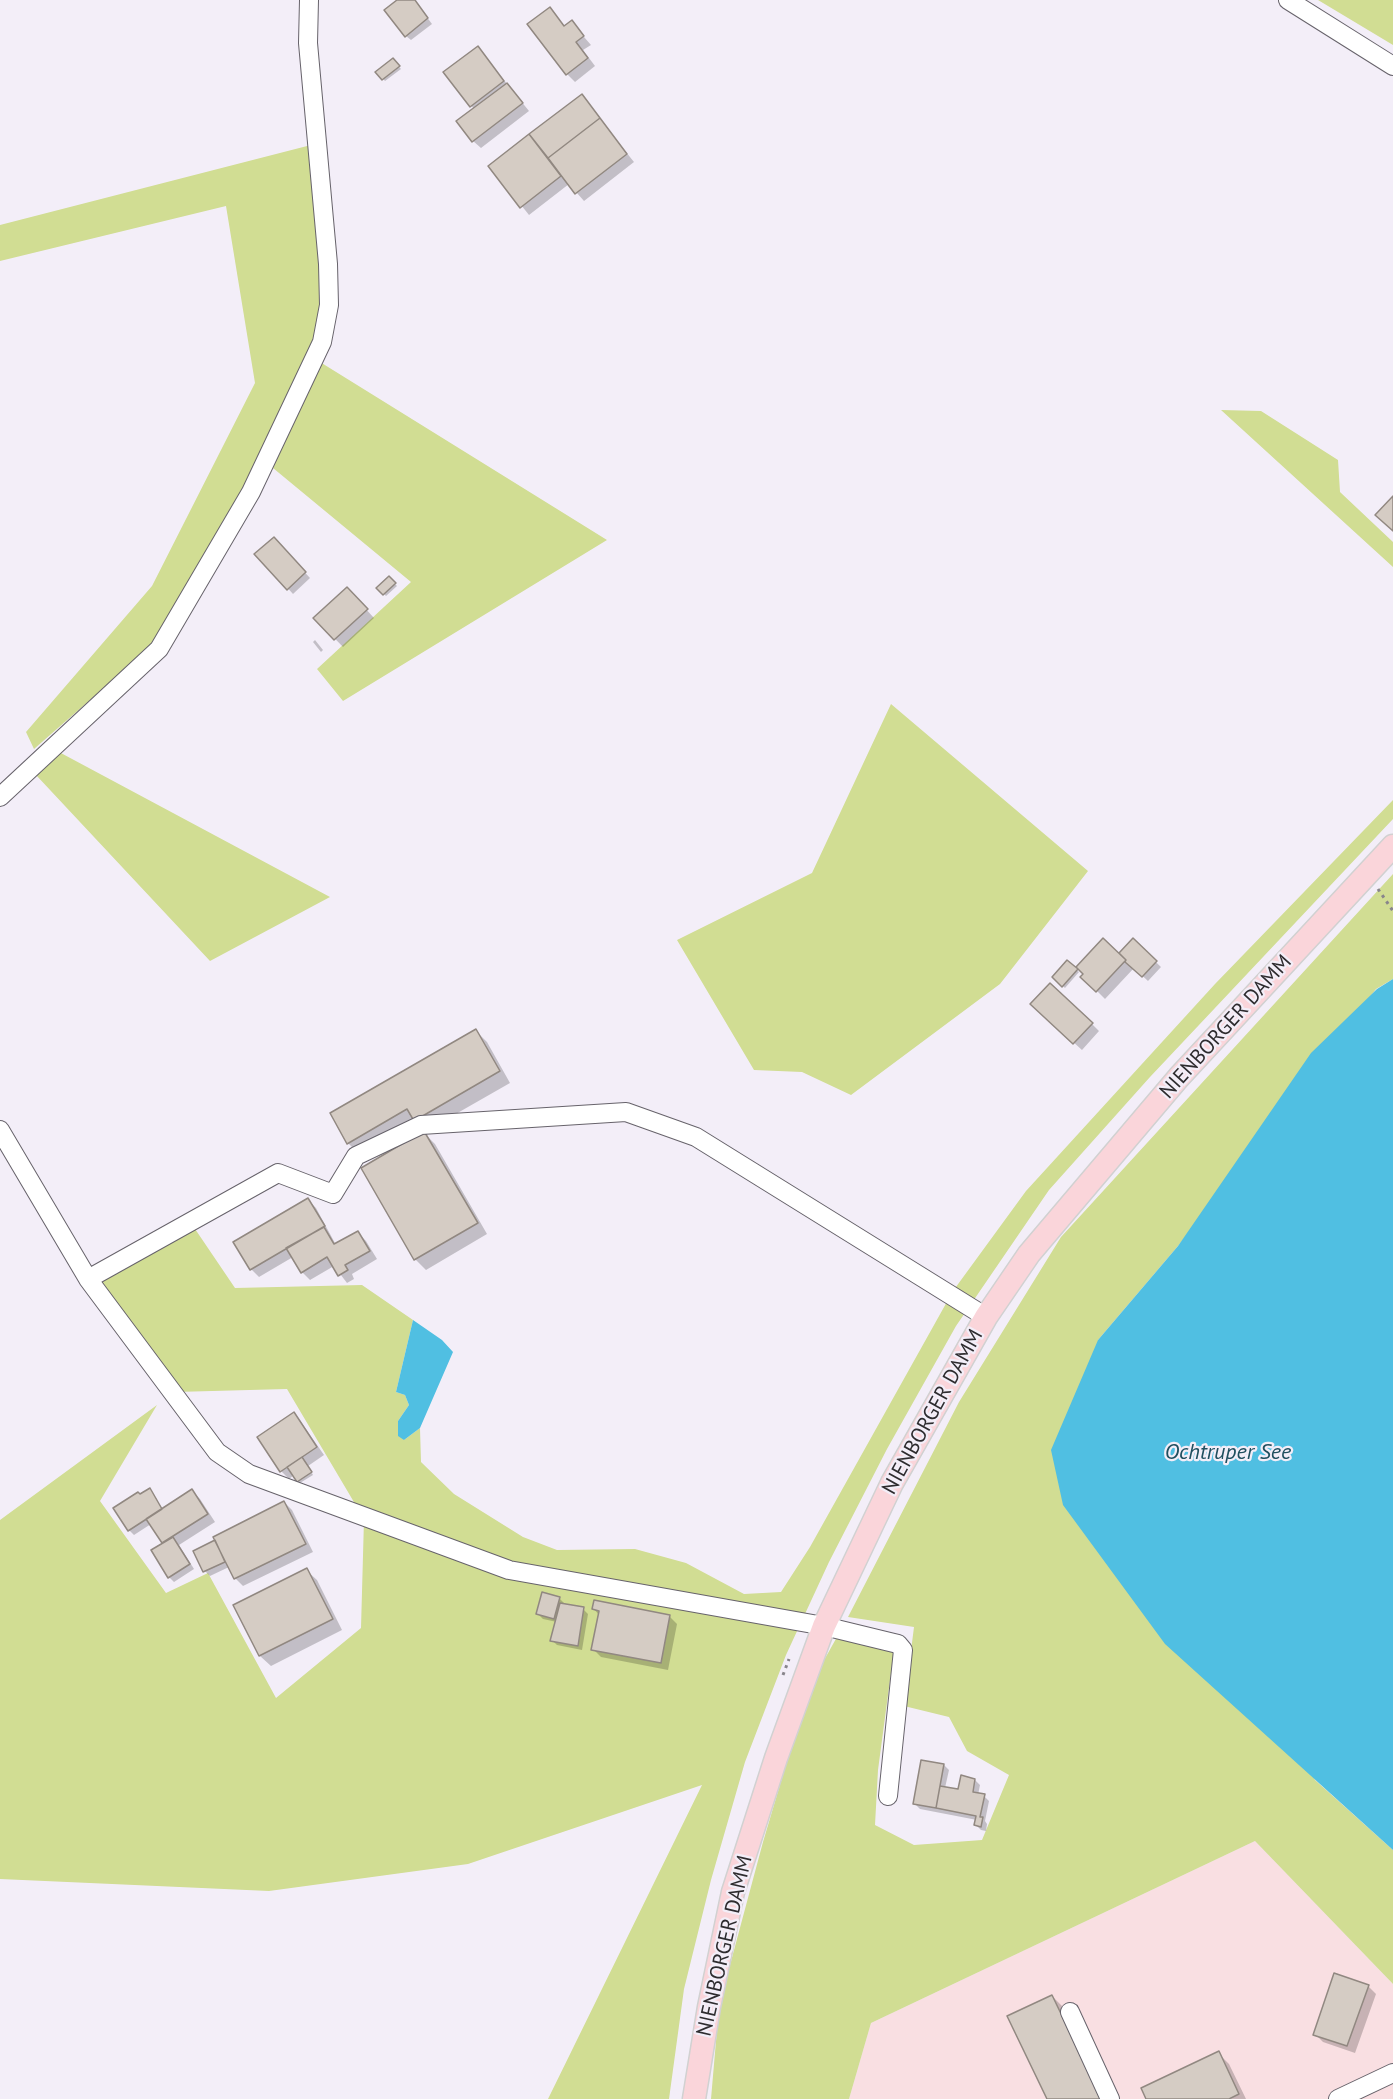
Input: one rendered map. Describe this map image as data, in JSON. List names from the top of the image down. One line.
{"streets":{"main road":["NIENBORGER DAMM"]},"water":["Ochtruper See"]}
